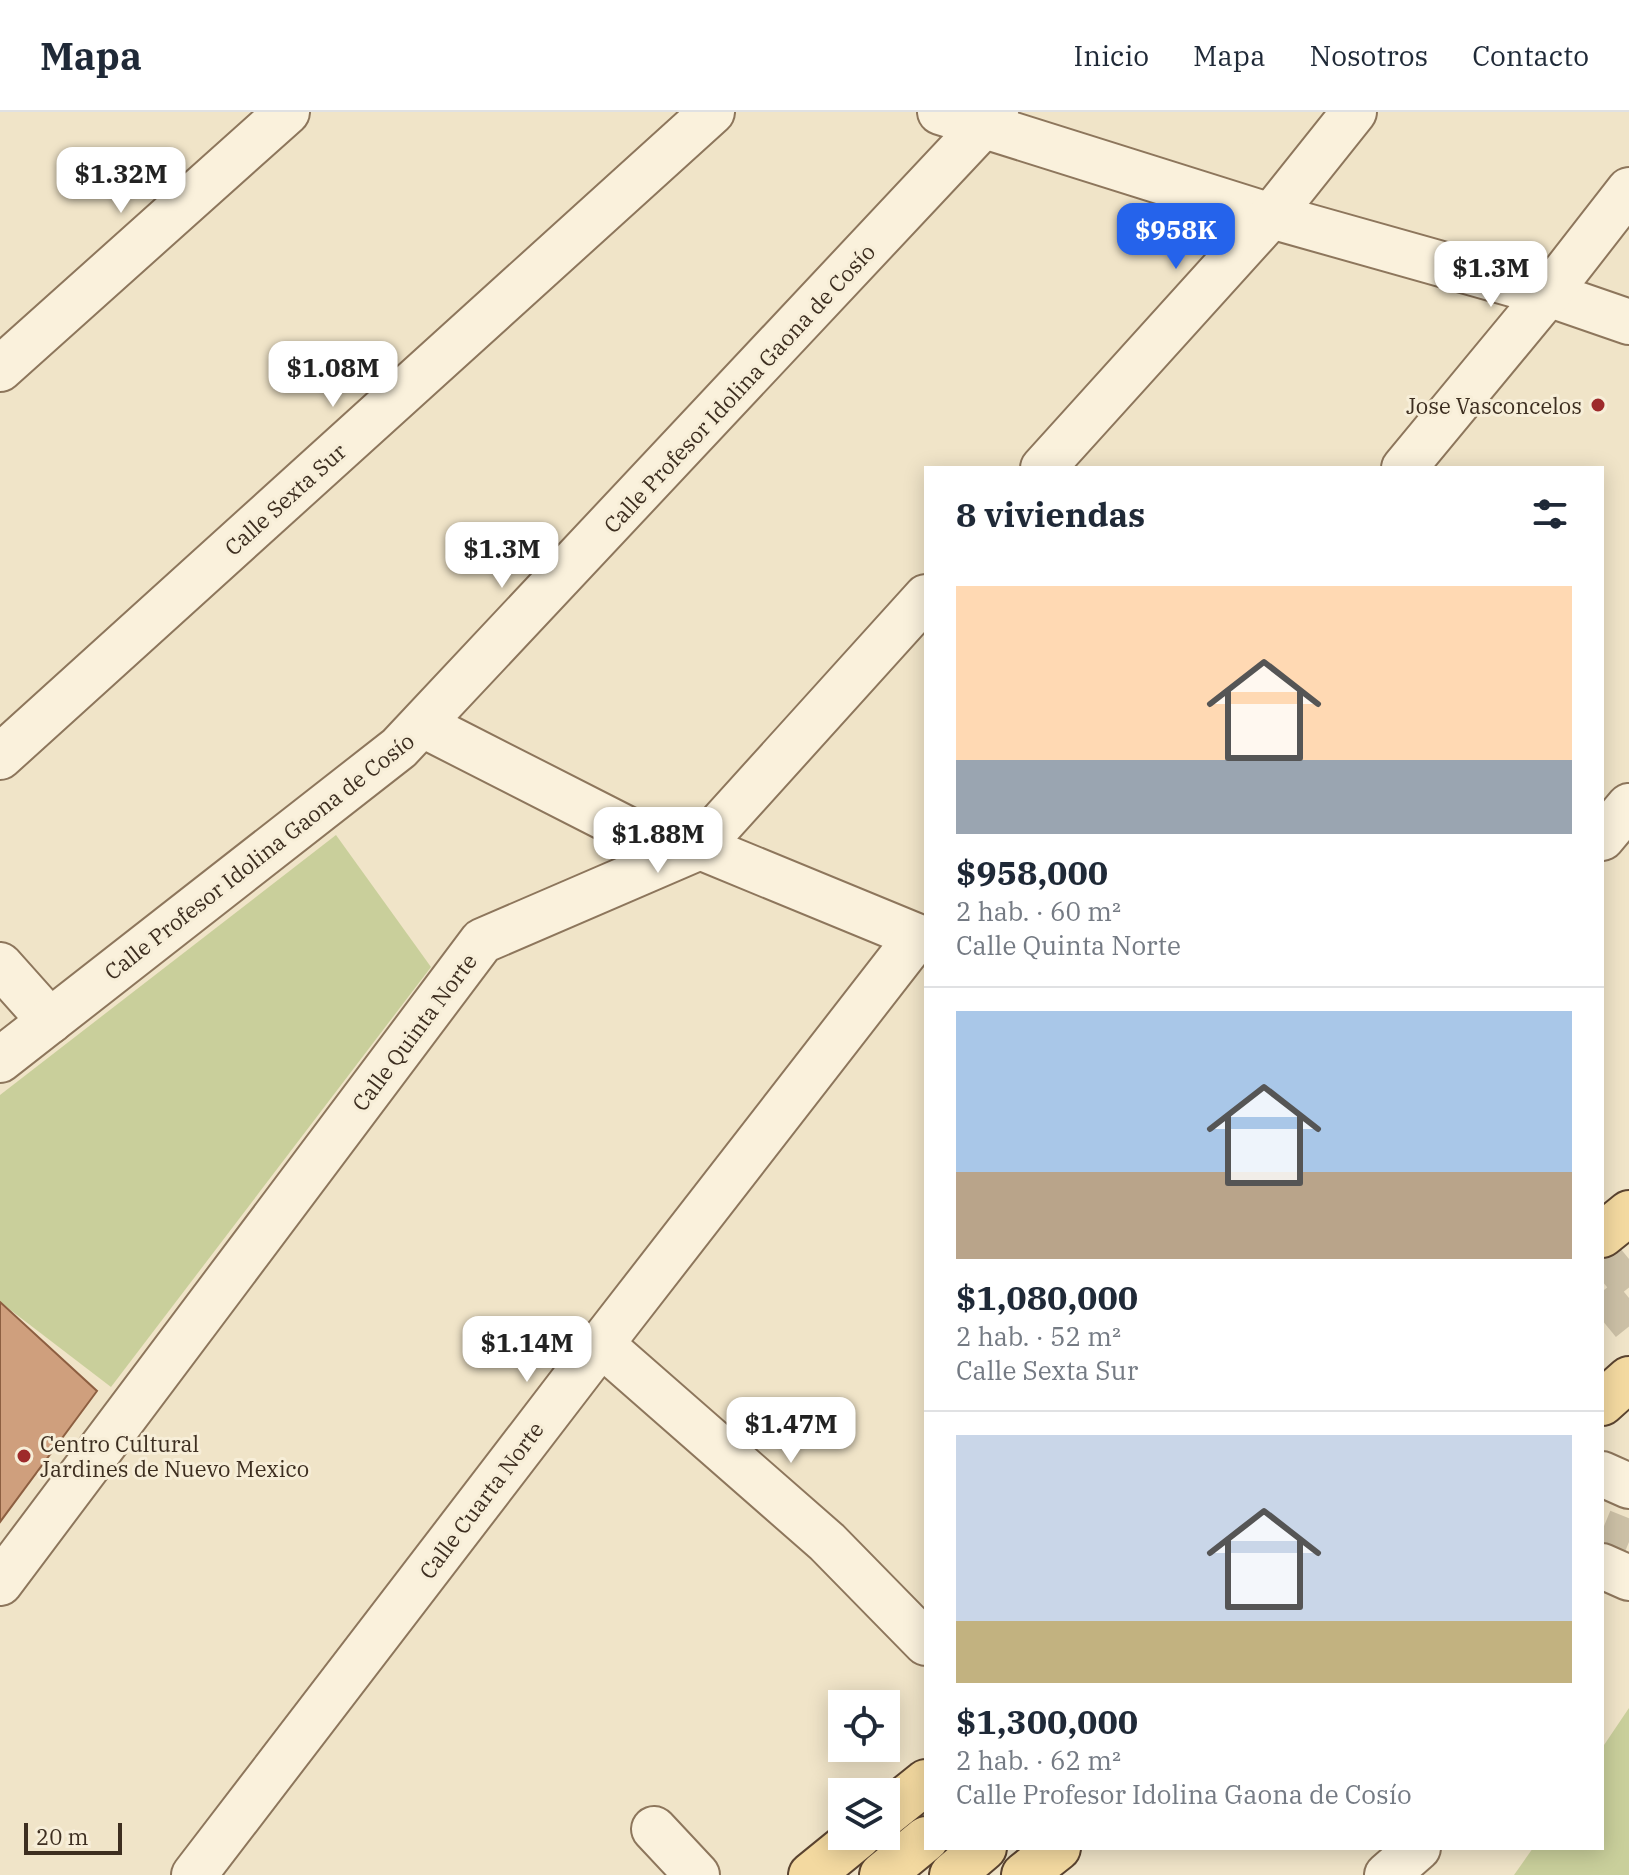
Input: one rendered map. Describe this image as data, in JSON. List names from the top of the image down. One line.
{"streets":{"street":["Calle Profesor Idolina Gaona de Cosío","Calle Sexta Sur","Calle Quinta Norte","Calle Cuarta Norte"]},"places":["Jose Vasconcelos","Centro Cultural Jardines de Nuevo Mexico"],"scale_bar":"20 m","page":{"header":"Mapa","nav":["Inicio","Mapa","Nosotros","Contacto"],"price":["$1.32M","$958K","$1.3M","$1.08M","$1.3M","$1.88M","$1.14M","$1.47M"],"heading":"8 viviendas","list":[{"name":"$958,000","note":"2 hab. · 60 m² · Calle Quinta Norte"},{"name":"$1,080,000","note":"2 hab. · 52 m² · Calle Sexta Sur"},{"name":"$1,300,000","note":"2 hab. · 62 m² · Calle Profesor Idolina Gaona de Cosío"}],"scale":"20 m"}}
